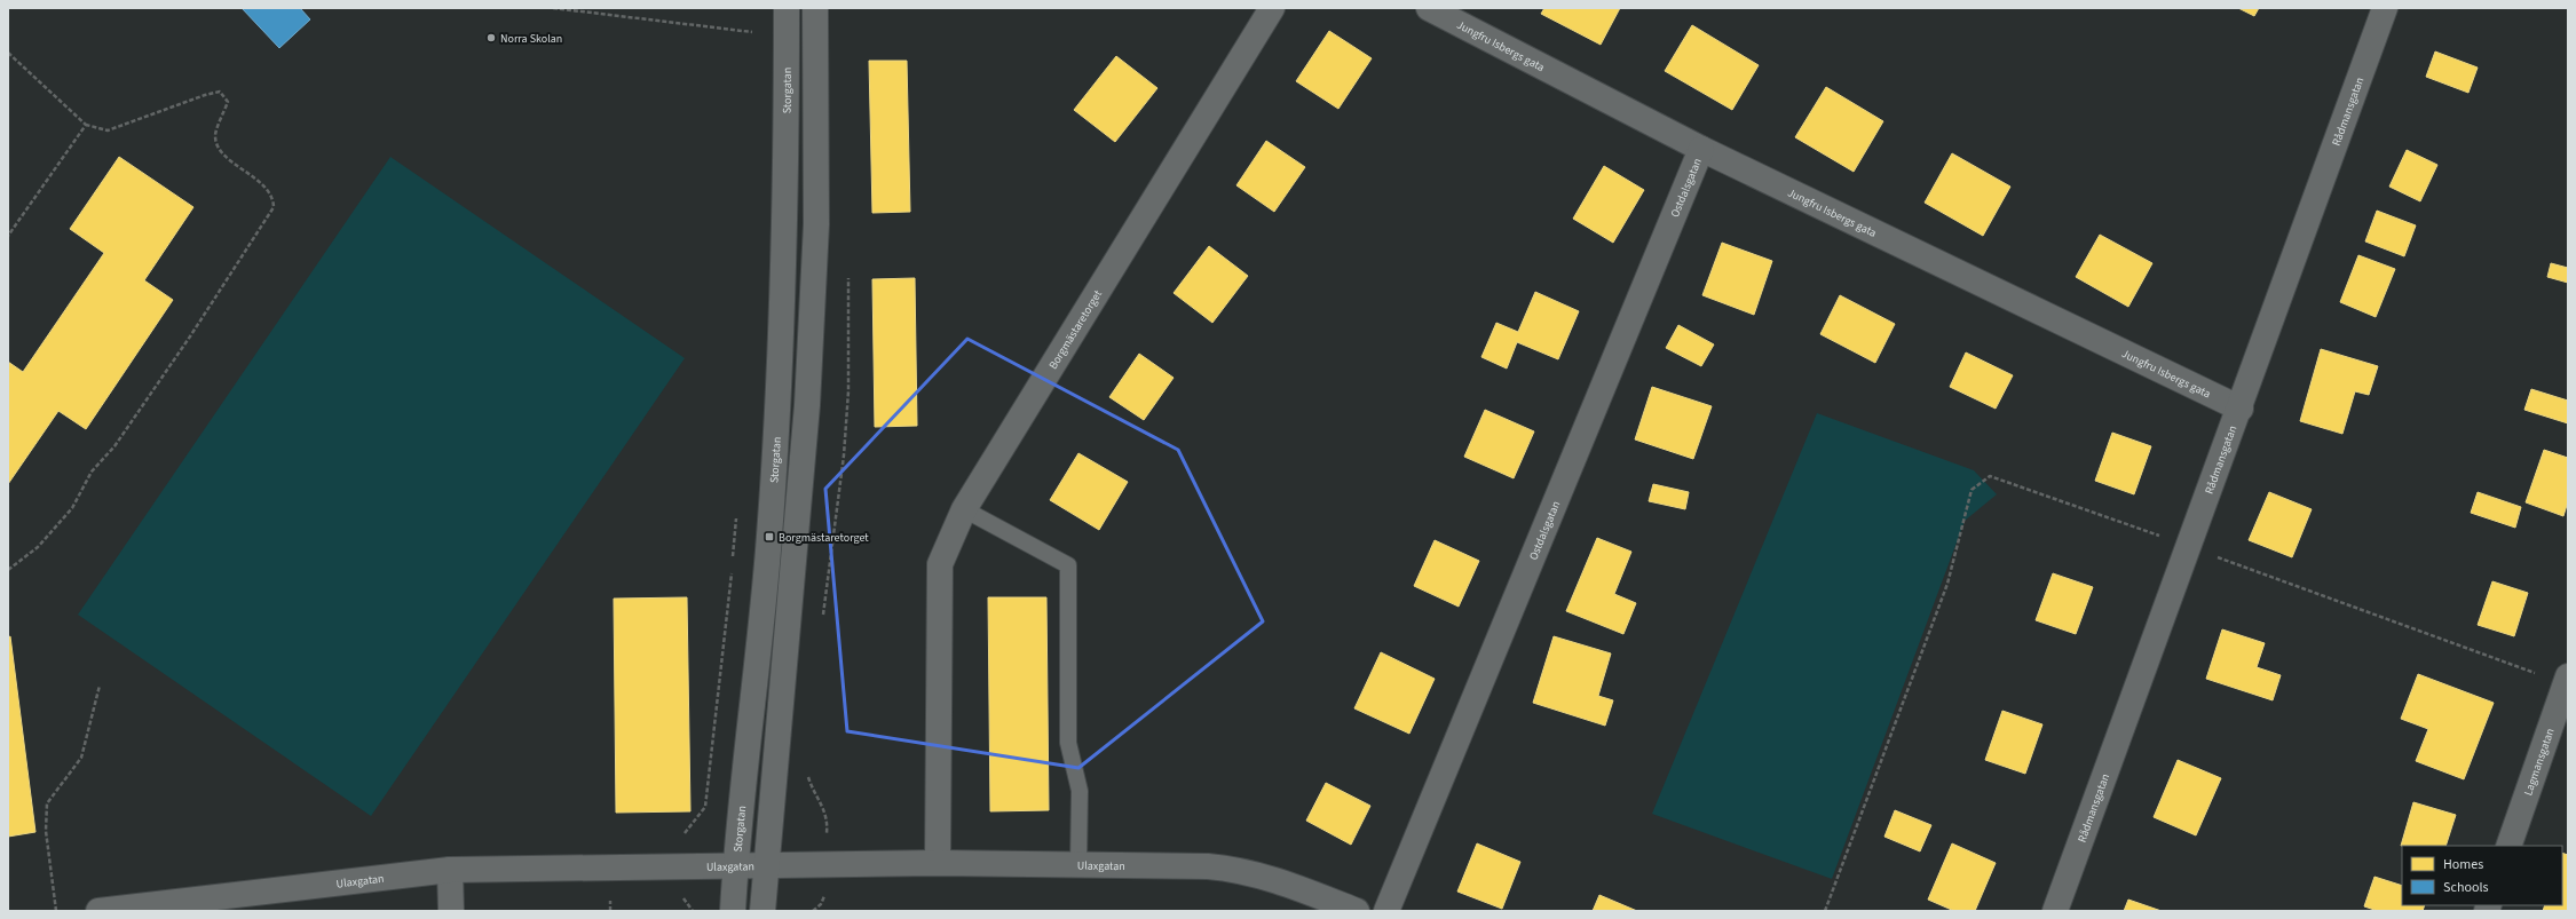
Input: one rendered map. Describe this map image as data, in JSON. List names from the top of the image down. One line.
{"streets":{"street":["Jungfru Isbergs gata","Storgatan","Rådmansgatan","Ostdalsgatan","Borgmästaretorget","Lagmansgatan","Ulaxgatan"]},"crossings":[["Jungfru Isbergs gata","Rådmansgatan"],["Jungfru Isbergs gata","Ostdalsgatan"],["Storgatan","Ulaxgatan"],["Borgmästaretorget","Ulaxgatan"]],"places":{"other":["Norra Skolan"],"transit":["Borgmästaretorget"]},"legend":["Homes","Schools"]}
